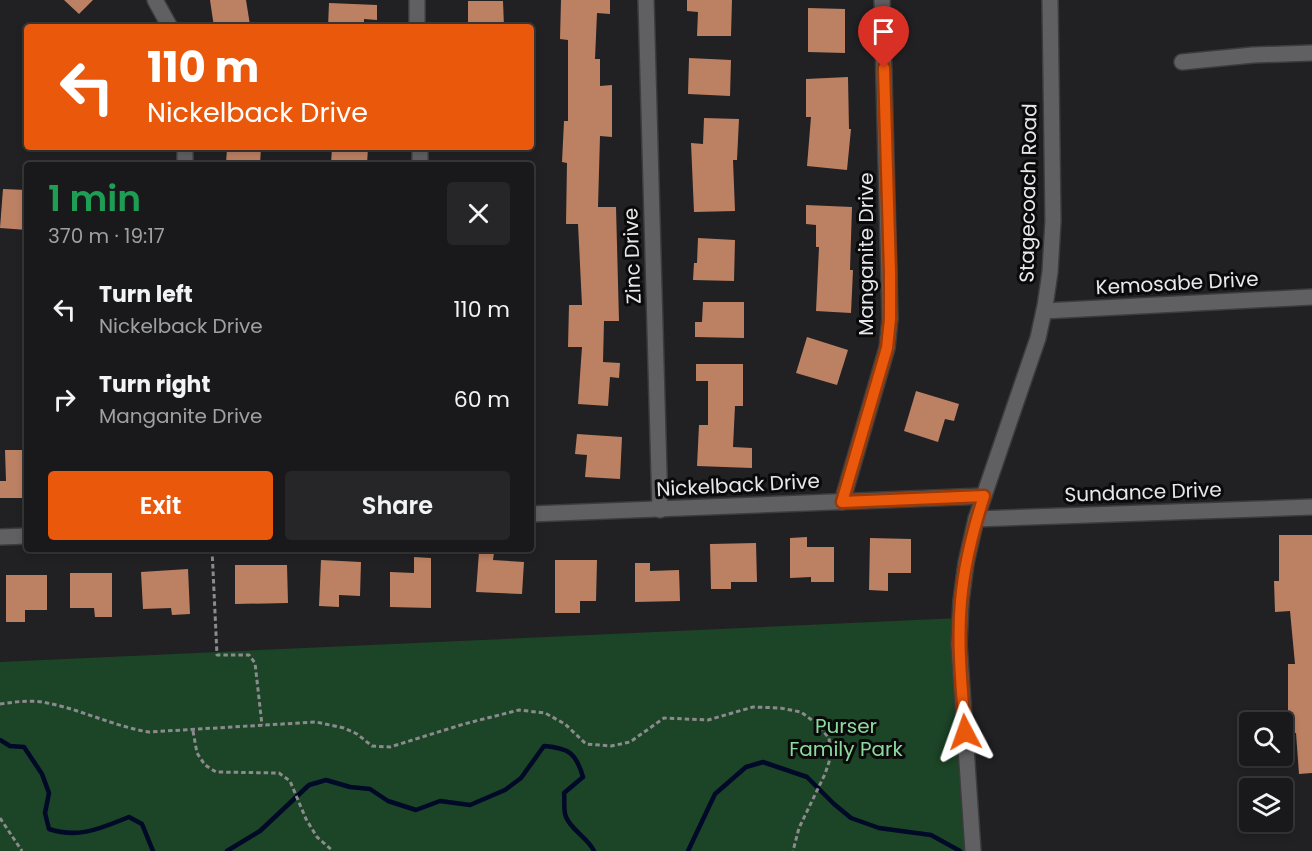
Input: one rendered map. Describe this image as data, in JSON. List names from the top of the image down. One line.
{"streets":{"street":["Stagecoach Road","Manganite Drive","Zinc Drive","Kemosabe Drive","Nickelback Drive","Sundance Drive"]},"crossings":[["Stagecoach Road","Kemosabe Drive"],["Stagecoach Road","Nickelback Drive"],["Stagecoach Road","Sundance Drive"],["Manganite Drive","Nickelback Drive"],["Zinc Drive","Nickelback Drive"]],"parks":["Purser Family Park"],"page":{"turn":["110 m","Nickelback Drive"],"heading":["1 min","370 m · 19:17"],"list":[{"name":"Turn left","note":"Nickelback Drive","value":"110 m"},{"name":"Turn right","note":"Manganite Drive","value":"60 m"}],"buttons":["Exit","Share"]}}
